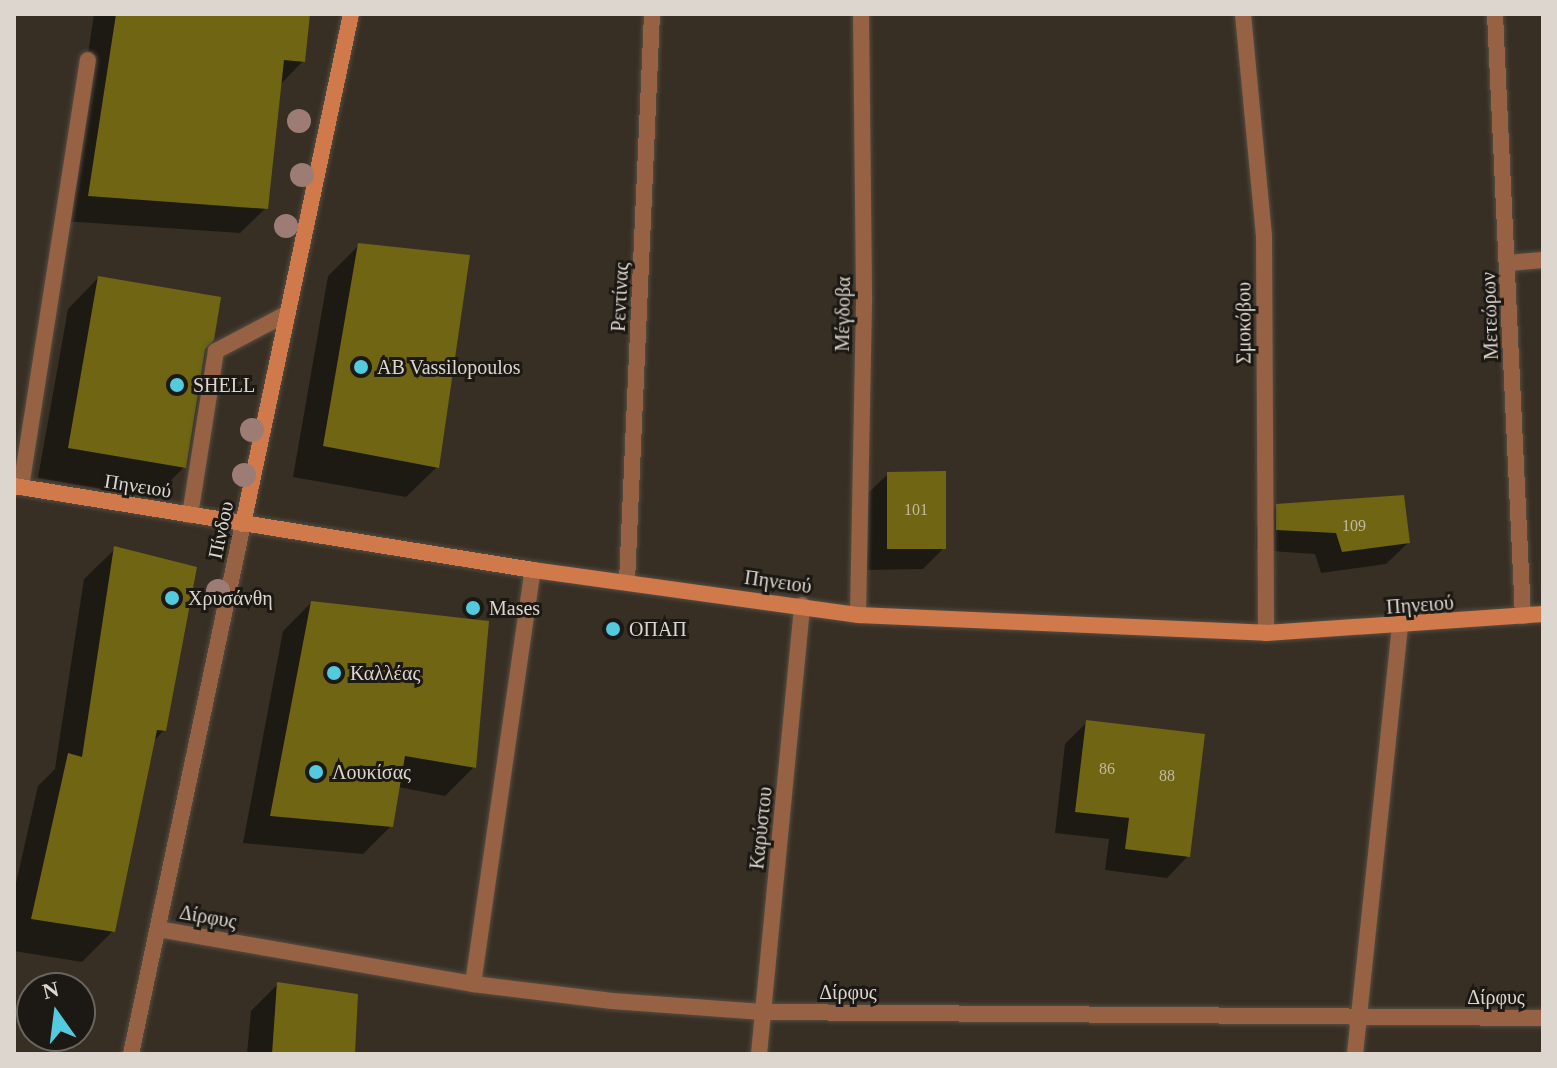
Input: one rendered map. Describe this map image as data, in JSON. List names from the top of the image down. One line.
{"streets":{"main road":["Πηνειού","Πίνδου"],"street":["Ρεντίνας","Μέγδοβα","Μετεώρων","Σμοκόβου","Καρύστου","Δίρφυς"]},"crossings":[["Ρεντίνας","Πηνειού"],["Μέγδοβα","Πηνειού"],["Μετεώρων","Πηνειού"],["Σμοκόβου","Πηνειού"],["Πηνειού","Πίνδου"],["Πηνειού","Καρύστου"],["Πίνδου","Δίρφυς"],["Καρύστου","Δίρφυς"]],"places":["AB Vassilopoulos","SHELL","Χρυσάνθη","Mases","ΟΠΑΠ","Καλλέας","Λουκίσας"],"house_numbers":["101","109","86","88"],"north":"top"}
